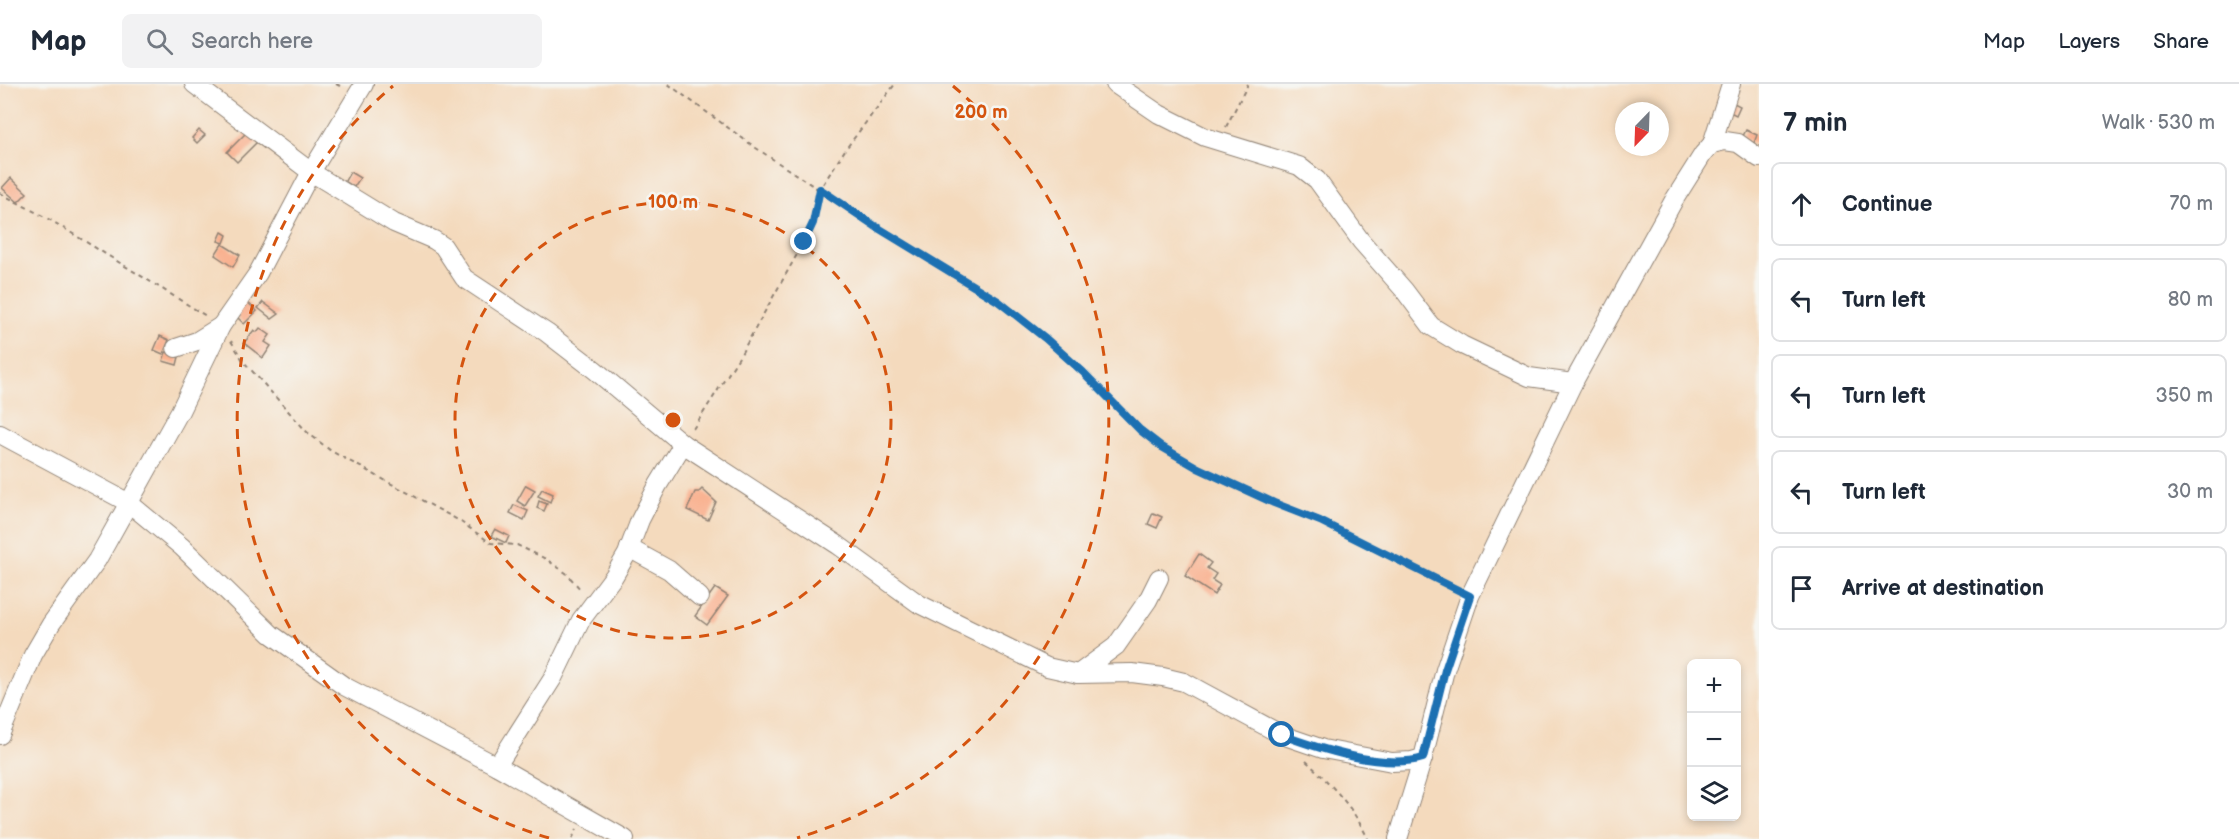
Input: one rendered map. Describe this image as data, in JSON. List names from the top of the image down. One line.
{"north":"bottom left","page":{"header":"Map","search":"Search here","nav":["Map","Layers","Share"],"heading":["7 min","Walk · 530 m"],"list":[["Continue","70 m"],["Turn left","80 m"],["Turn left","350 m"],["Turn left","30 m"],"Arrive at destination"],"map_buttons":["+","−"]},"rings":["200 m","100 m"]}
